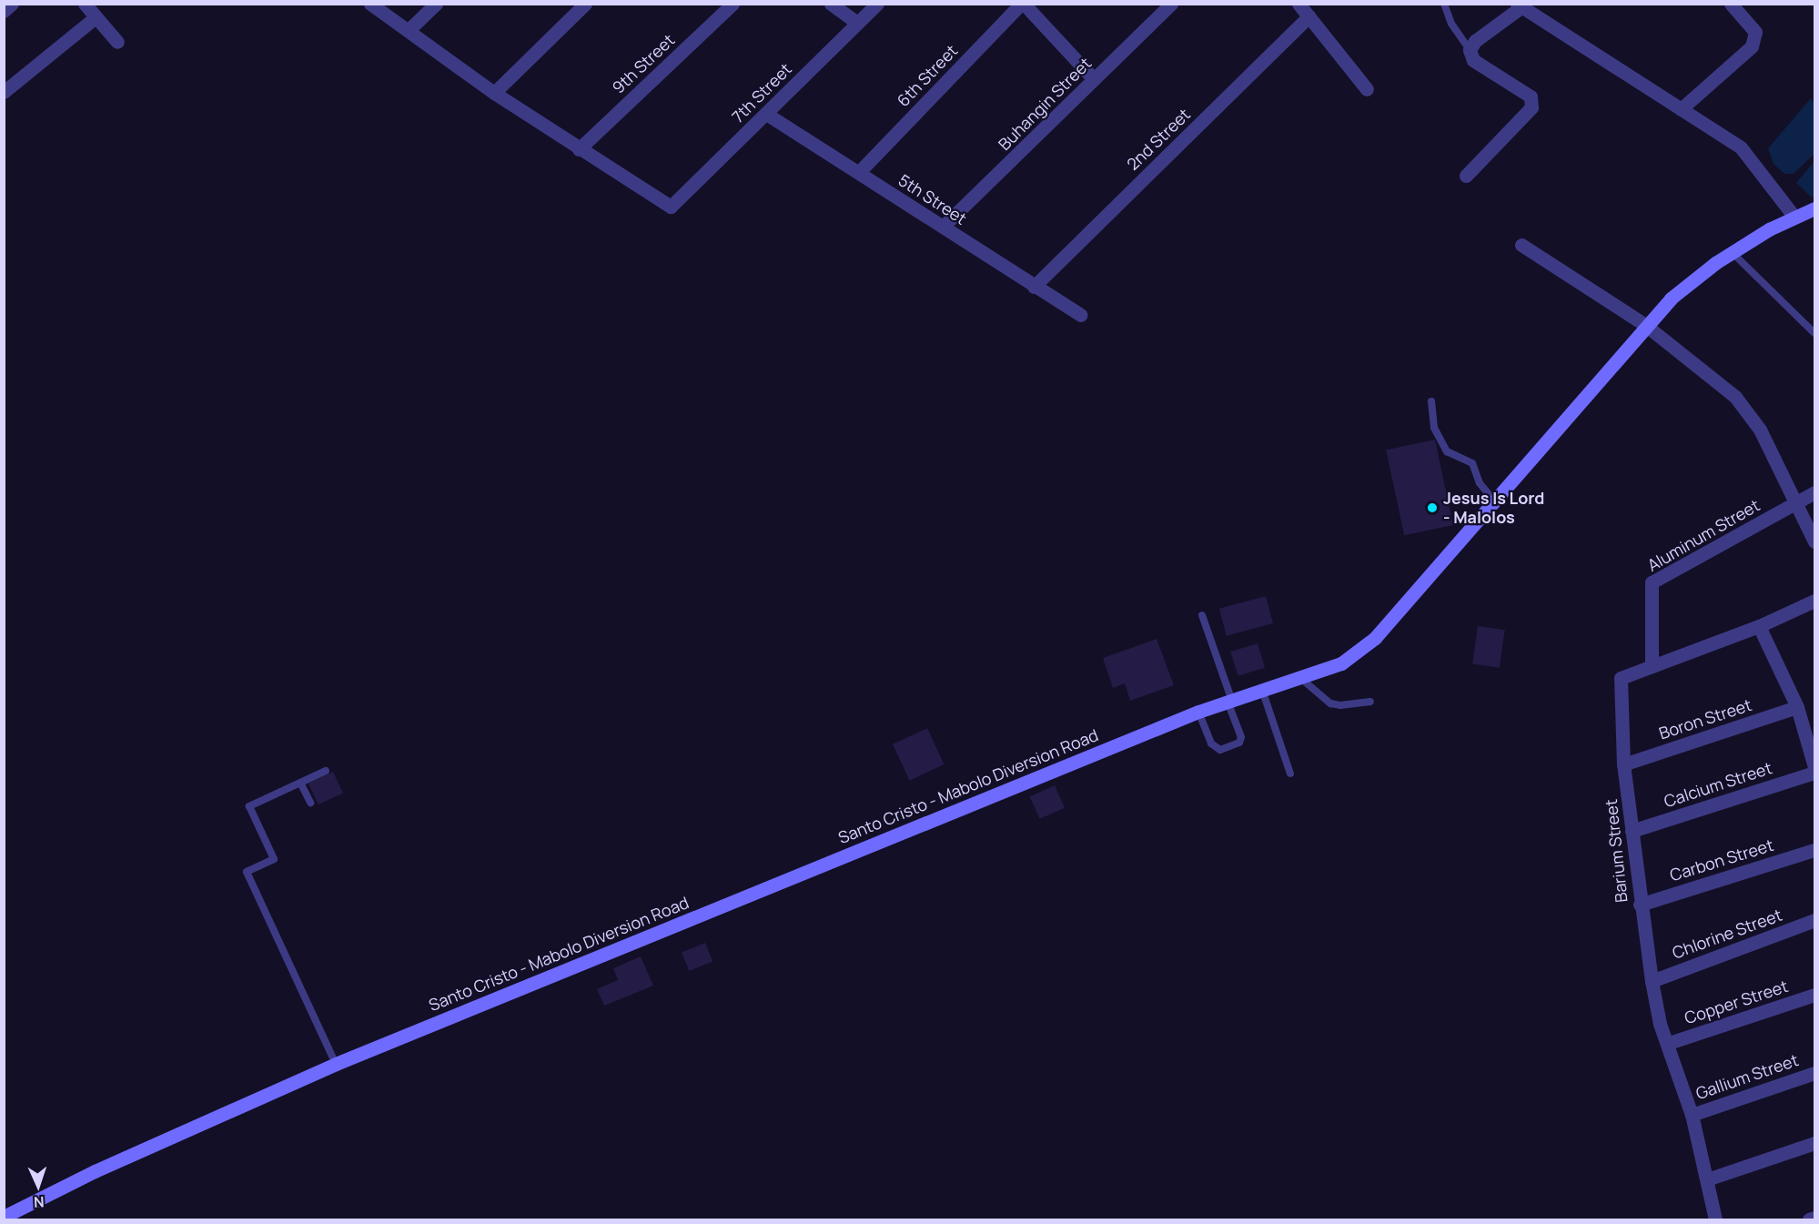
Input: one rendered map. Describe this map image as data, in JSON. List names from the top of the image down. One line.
{"streets":{"street":["9th Street","6th Street","7th Street","Buhangin Street","2nd Street","5th Street","Aluminum Street","Boron Street","Calcium Street","Santo Cristo - Mabolo Diversion Road","Barium Street","Carbon Street","Chlorine Street","Copper Street","Gallium Street"]},"crossings":[["9th Street","7th Street"],["6th Street","5th Street"],["7th Street","5th Street"],["Buhangin Street","5th Street"],["2nd Street","5th Street"],["Aluminum Street","Barium Street"],["Boron Street","Barium Street"],["Calcium Street","Barium Street"],["Barium Street","Carbon Street"],["Barium Street","Chlorine Street"],["Barium Street","Copper Street"],["Barium Street","Gallium Street"]],"places":["Jesus Is Lord - Malolos"],"north":"bottom"}
